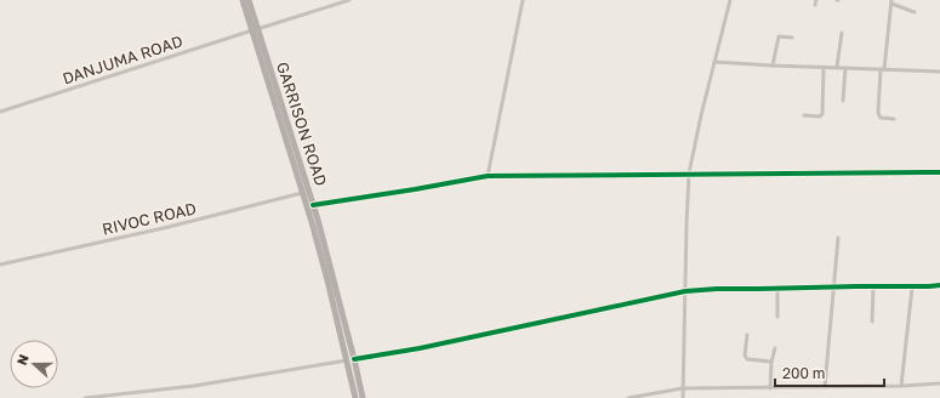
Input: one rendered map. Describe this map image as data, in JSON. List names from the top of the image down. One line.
{"streets":{"main road":["GARRISON ROAD"],"street":["DANJUMA ROAD","RIVOC ROAD"]},"crossings":[["DANJUMA ROAD","GARRISON ROAD"],["GARRISON ROAD","RIVOC ROAD"]],"scale_bar":"200 m","north":"left"}
